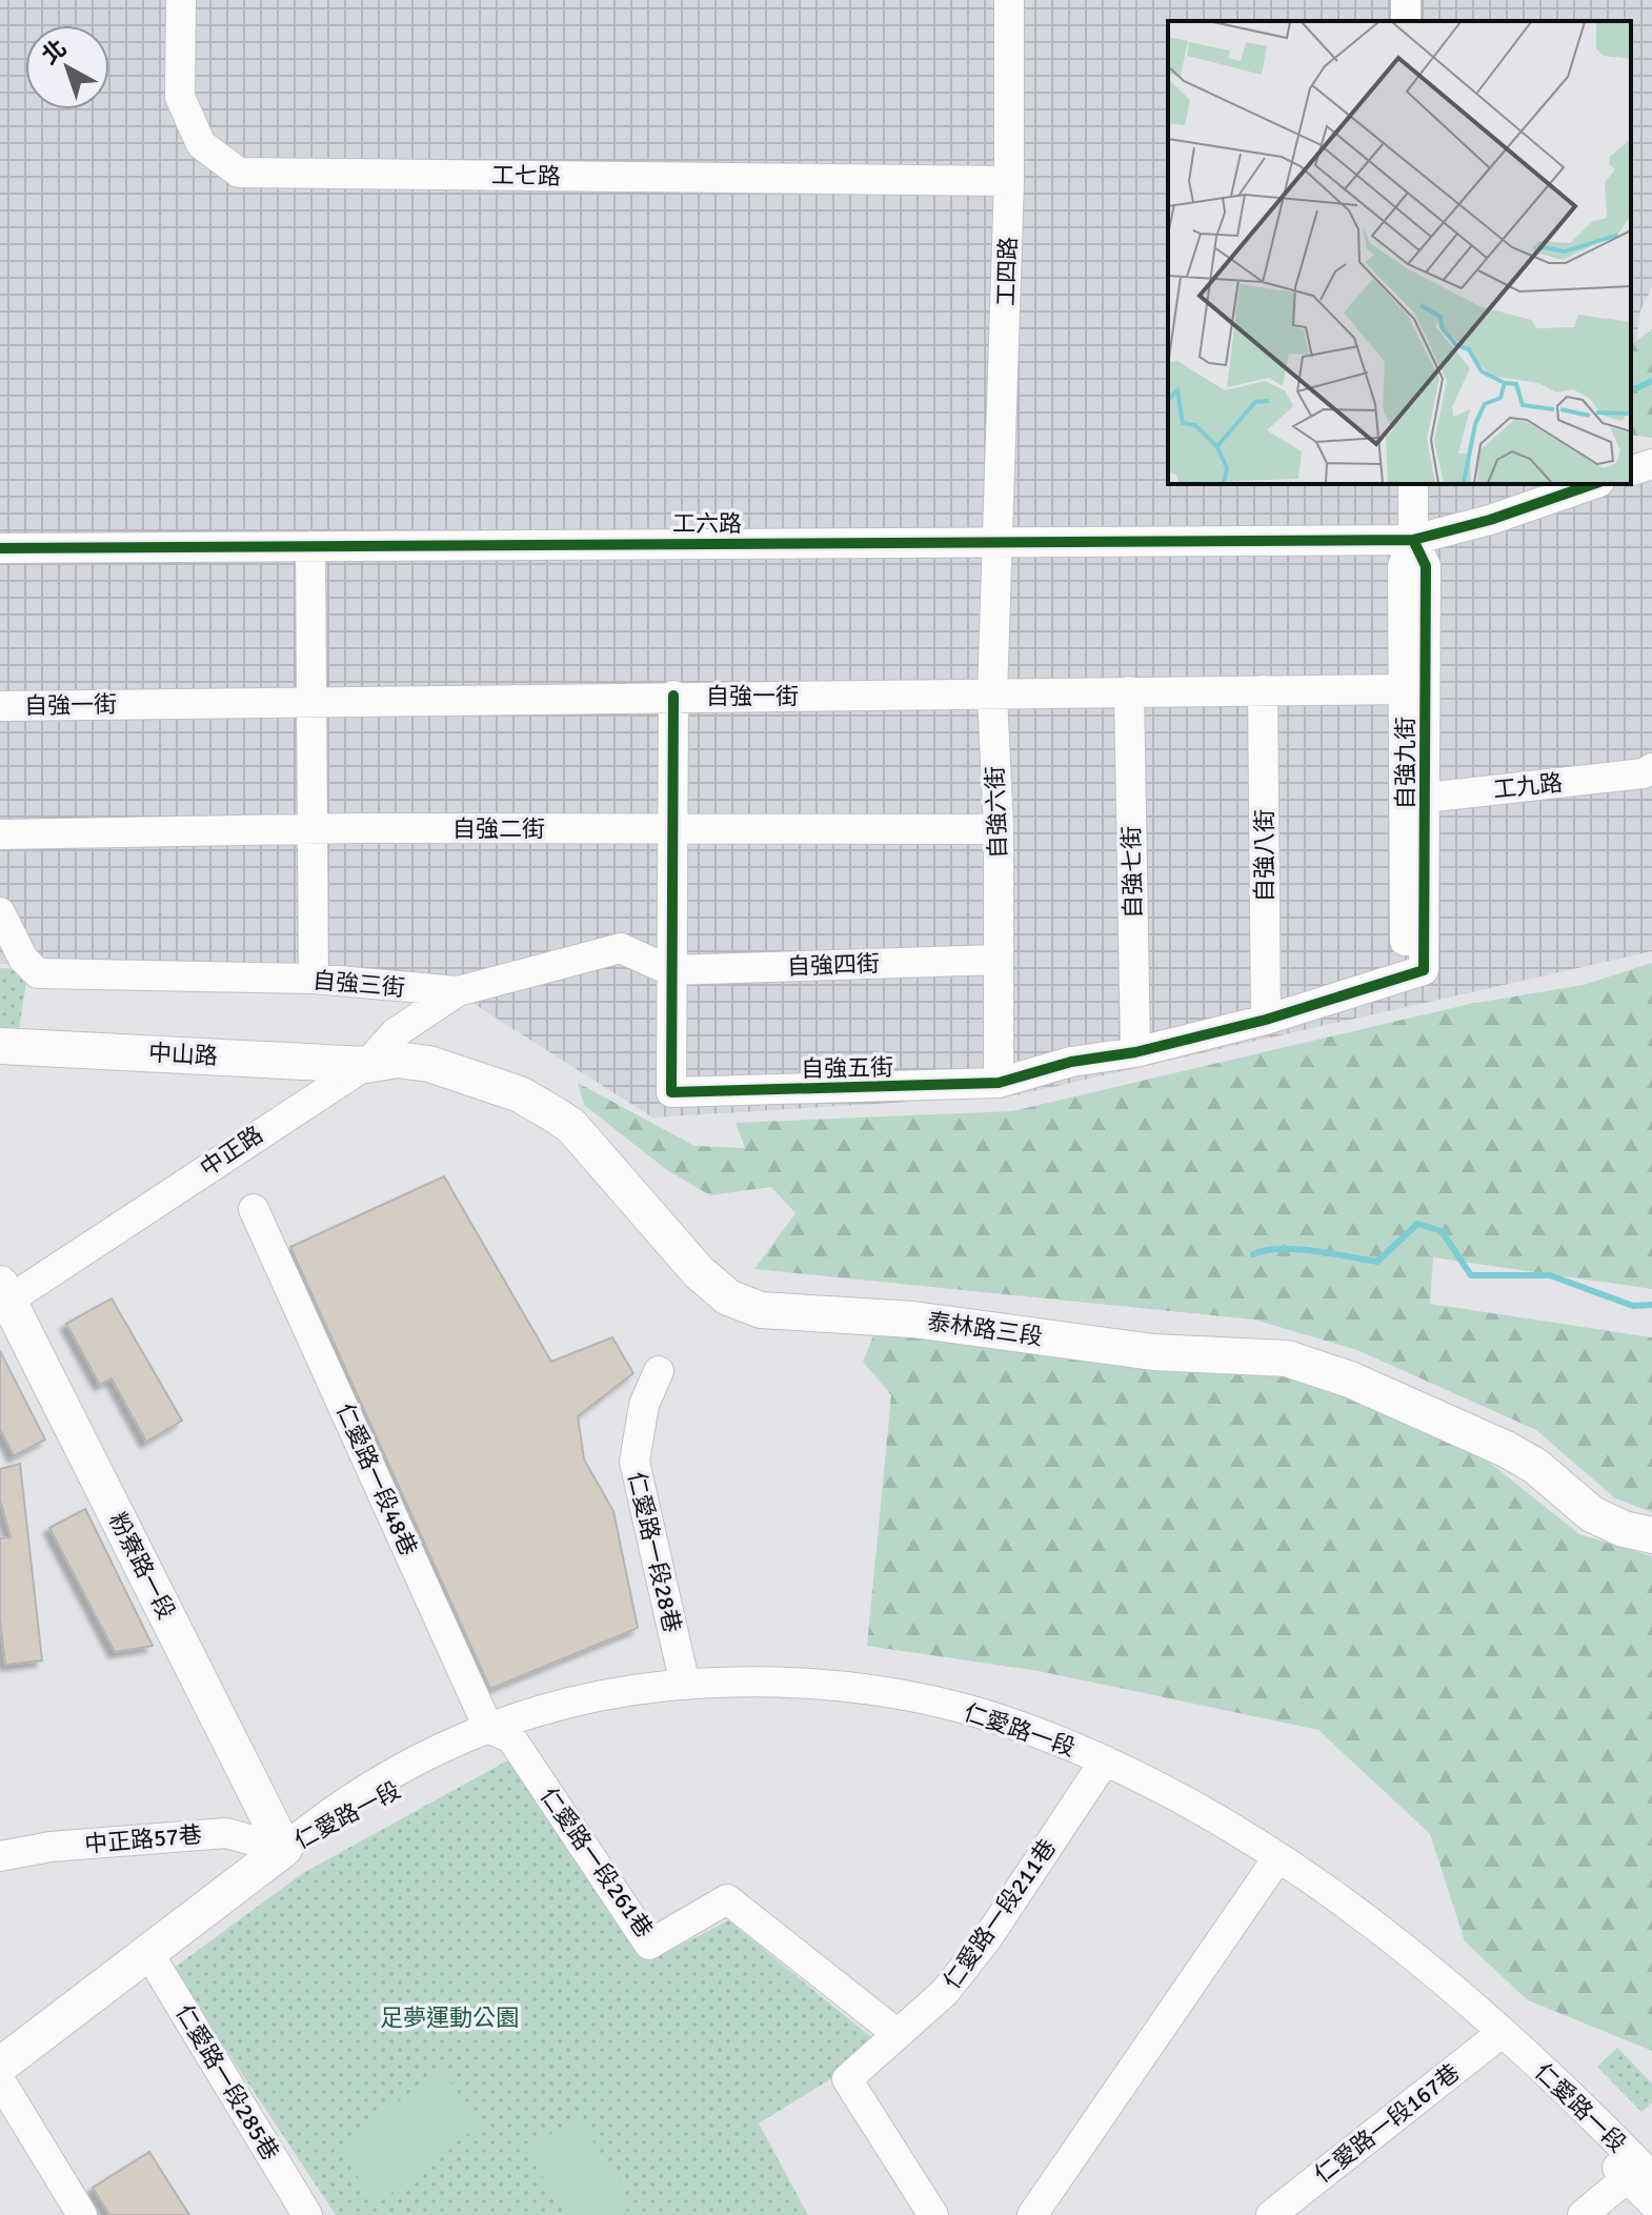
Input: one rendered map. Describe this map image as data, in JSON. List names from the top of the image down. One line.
{"streets":{"main road":["中山路","泰林路三段","粉寮路一段","仁愛路一段"],"street":["工七路","工四路","工六路","自強一街","自強九街","工九路","自強六街","自強二街","自強八街","自強七街","自強四街","自強三街","自強五街","中正路","仁愛路一段48巷","仁愛路一段28巷","中正路57巷","仁愛路一段261巷","仁愛路一段211巷","仁愛路一段285巷","仁愛路一段167巷"]},"crossings":[["工七路","工四路"],["工四路","工六路"],["工四路","自強六街"],["工六路","自強九街"],["工六路","自強六街"],["自強一街","自強九街"],["自強一街","自強六街"],["自強一街","自強八街"],["自強一街","自強七街"],["自強一街","自強五街"],["自強九街","工九路"],["自強九街","自強五街"],["自強六街","自強二街"],["自強六街","自強四街"],["自強六街","自強五街"],["自強二街","自強五街"],["自強八街","自強五街"],["自強七街","自強五街"],["自強四街","自強三街"],["自強四街","自強五街"],["自強三街","自強五街"],["自強三街","中正路"],["中山路","中正路"],["中山路","泰林路三段"],["中正路","泰林路三段"],["中正路","粉寮路一段"],["仁愛路一段48巷","仁愛路一段"],["仁愛路一段48巷","仁愛路一段261巷"],["仁愛路一段28巷","仁愛路一段"],["粉寮路一段","仁愛路一段"],["粉寮路一段","中正路57巷"],["仁愛路一段","中正路57巷"],["仁愛路一段","仁愛路一段261巷"],["仁愛路一段","仁愛路一段211巷"],["仁愛路一段","仁愛路一段285巷"],["仁愛路一段","仁愛路一段167巷"],["仁愛路一段261巷","仁愛路一段211巷"]],"parks":["足夢運動公園"],"north":"top left"}
